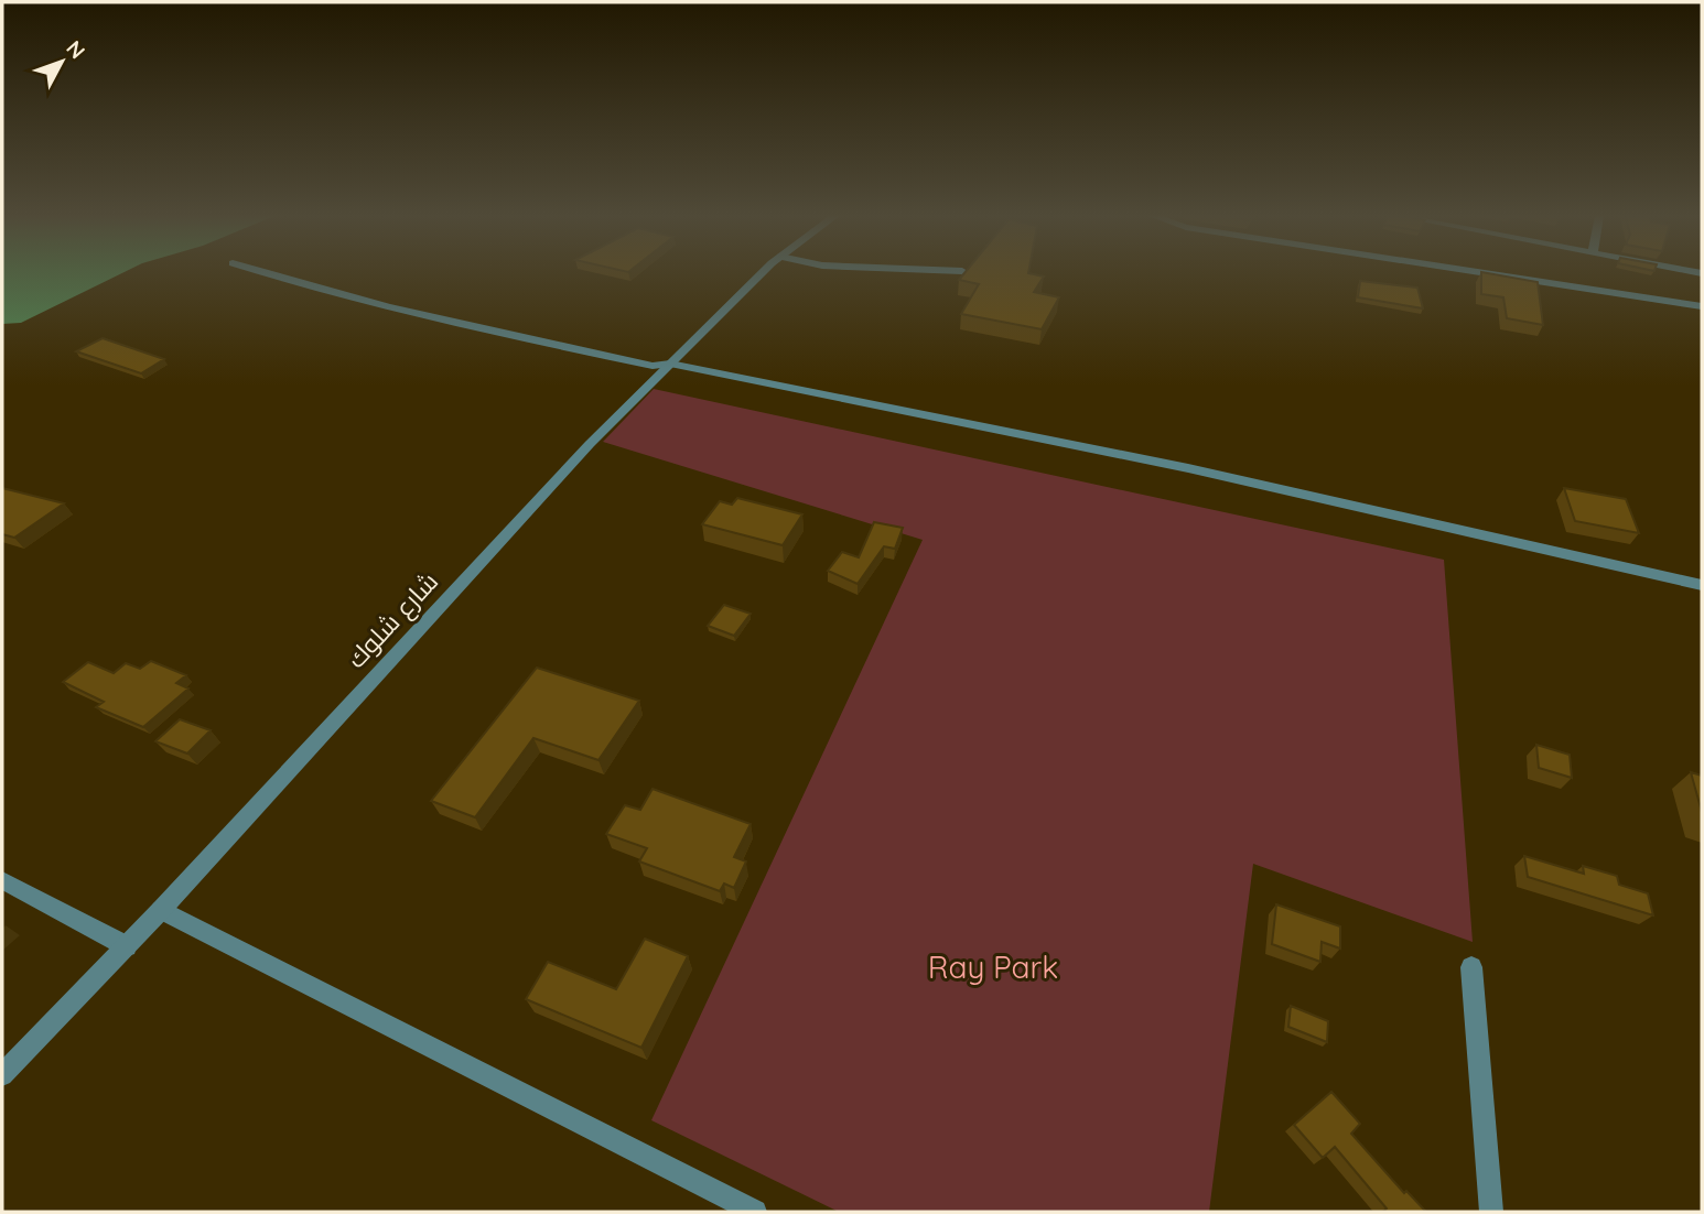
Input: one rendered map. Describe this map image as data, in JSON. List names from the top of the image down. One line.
{"streets":{"street":["شارع شلوك"]},"parks":["Ray Park"],"north":"top right"}
